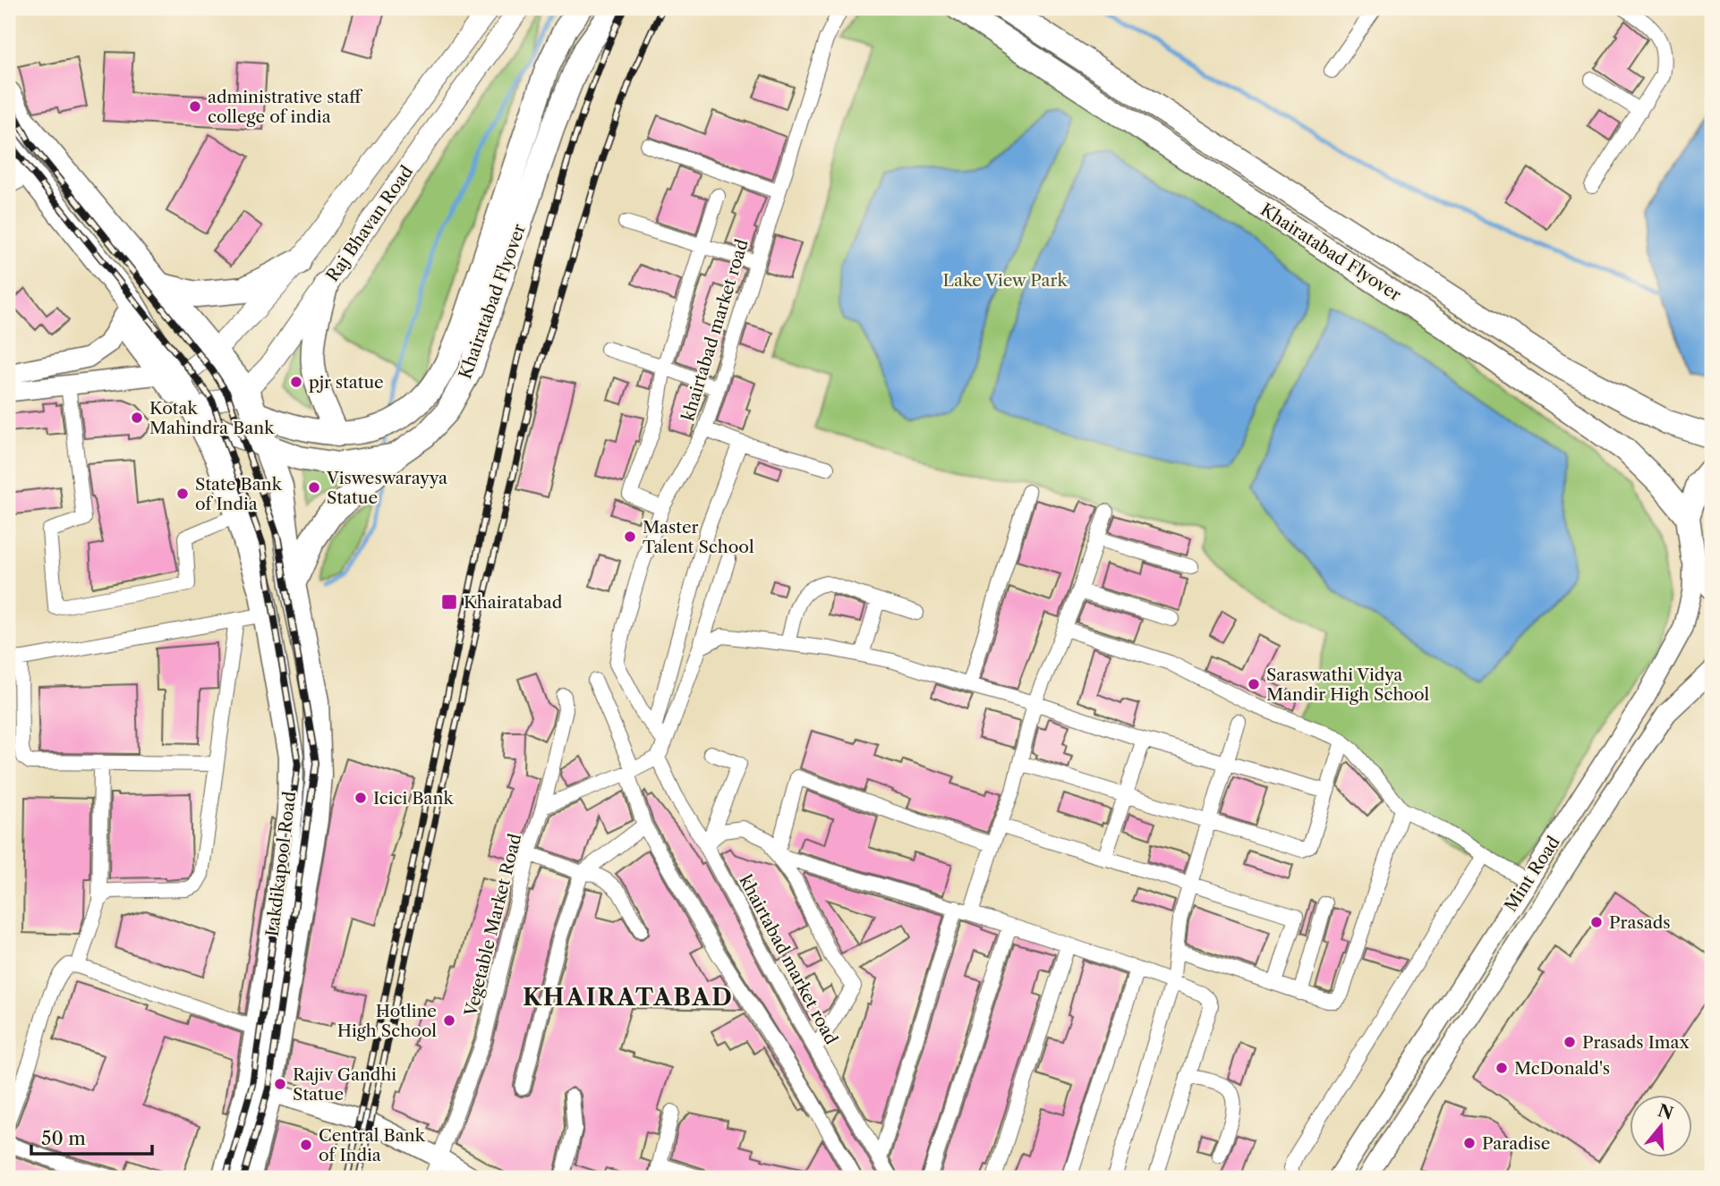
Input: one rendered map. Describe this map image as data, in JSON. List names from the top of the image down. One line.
{"streets":{"highway":["Lakdikapool Road"],"main road":["Raj Bhavan Road","Khairatabad Flyover"],"street":["khairtabad market road","Mint Road","Vegetable Market Road"]},"crossings":[["Raj Bhavan Road","Khairatabad Flyover"],["Raj Bhavan Road","Lakdikapool Road"],["Khairatabad Flyover","Lakdikapool Road"]],"districts":["KHAIRATABAD"],"parks":["Lake View Park"],"places":{"other":["administrative staff college of india","pjr statue","Kotak Mahindra Bank","Visweswarayya Statue","State Bank of India","Master Talent School","Saraswathi Vidya Mandir High School","Icici Bank","Prasads","Hotline High School","Prasads Imax","McDonald's","Rajiv Gandhi Statue","Paradise","Central Bank of India"],"transit":["Khairatabad"]},"scale_bar":"50 m","north":"top"}
